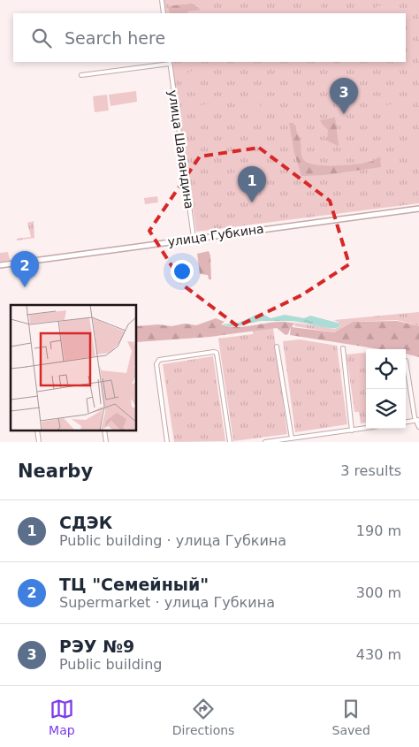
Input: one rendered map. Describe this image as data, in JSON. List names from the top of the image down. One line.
{"streets":{"main road":["улица Губкина"],"street":["улица Шаландина"]},"crossings":[["улица Шаландина","улица Губкина"]],"page":{"search":"Search here","pins":["3","1","2"],"heading":["Nearby","3 results"],"list":[{"mark":"1","name":"СДЭК","note":"Public building · улица Губкина","value":"190 m"},{"mark":"2","name":"ТЦ \"Семейный\"","note":"Supermarket · улица Губкина","value":"300 m"},{"mark":"3","name":"РЭУ №9","note":"Public building","value":"430 m"}],"nav":["Map","Directions","Saved"]}}
